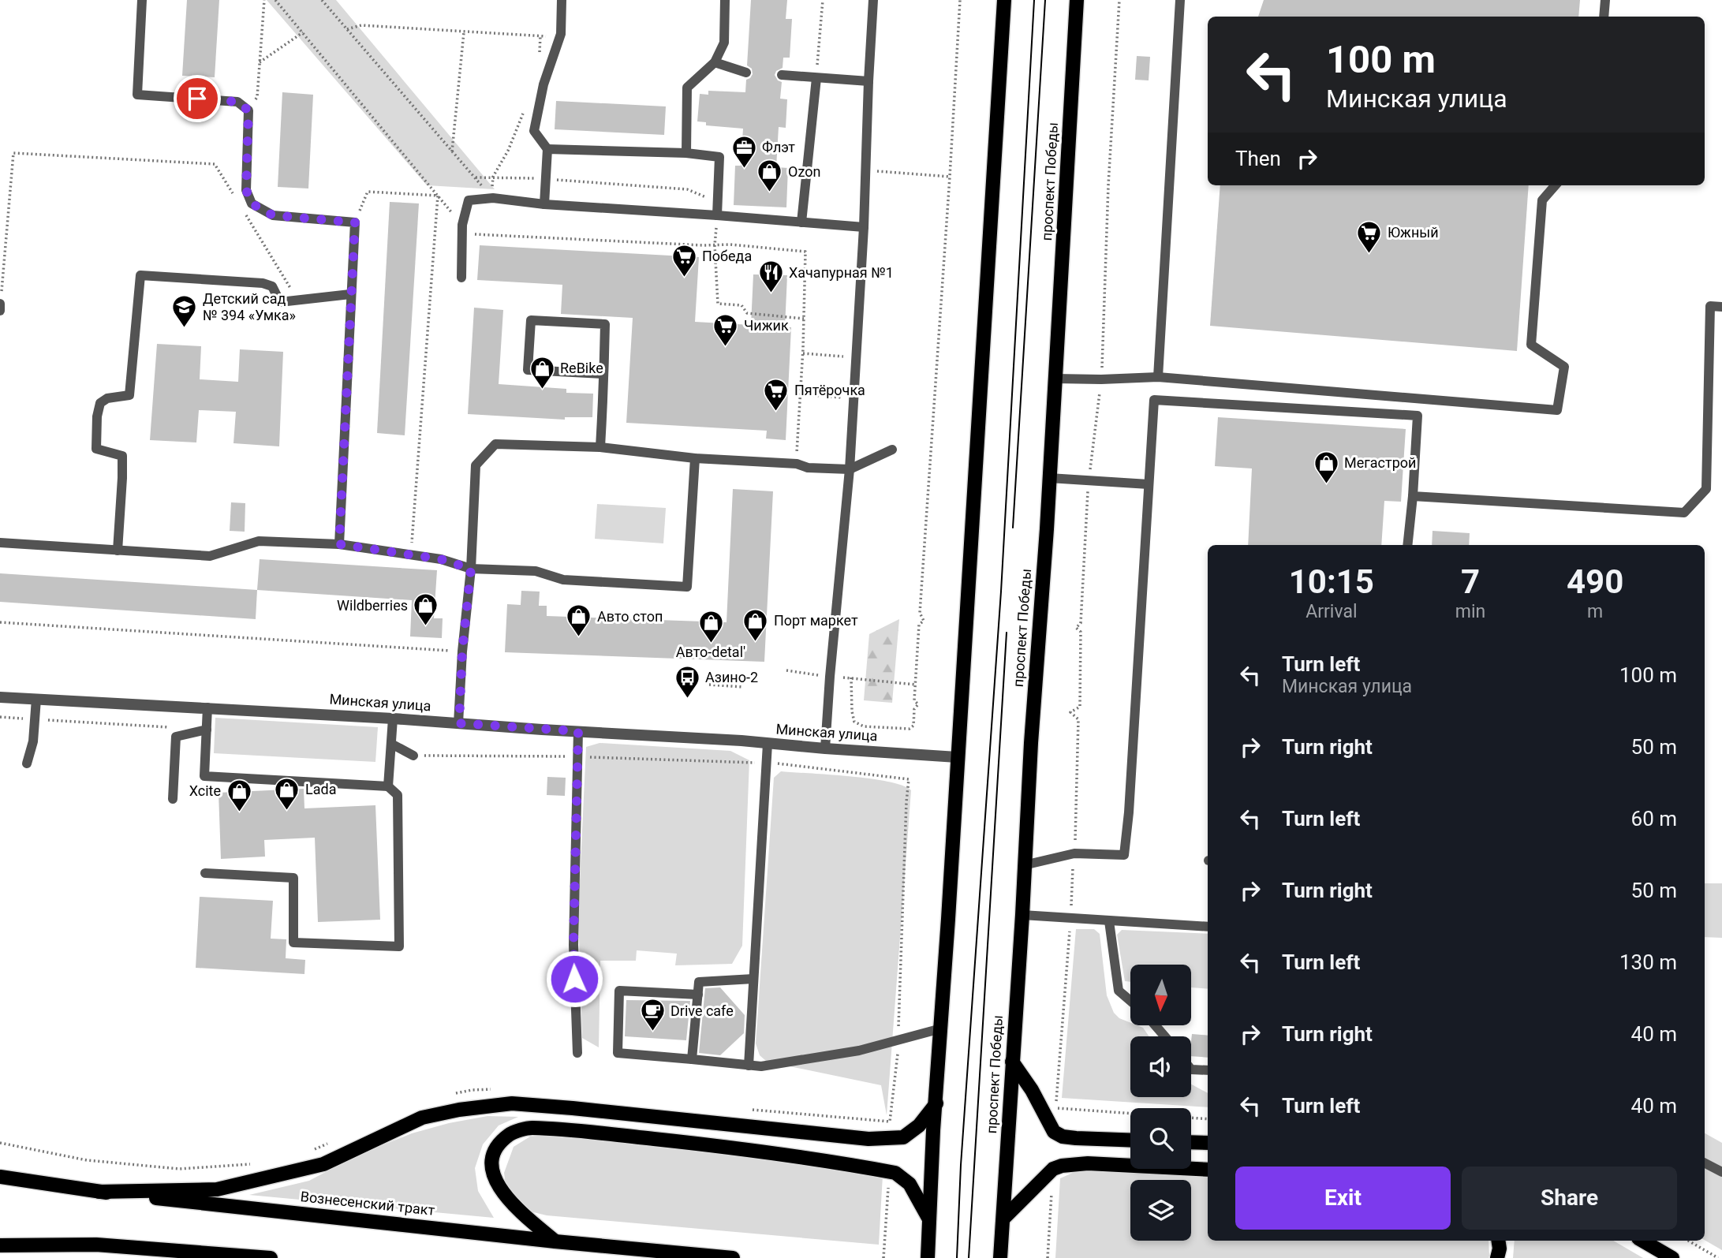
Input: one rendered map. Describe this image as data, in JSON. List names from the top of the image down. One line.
{"streets":{"main road":["проспект Победы","Вознесенский тракт"],"street":["Минская улица"]},"places":{"office":["Флэт"],"shop":["Ozon","ReBike","Мегастрой","Wildberries","Авто стоп","Порт маркет","Авто-detal'","Lada","Xcite"],"supermarket":["Южный","Победа","Чижик","Пятёрочка"],"restaurant":["Хачапурная №1"],"school or university":["Детский сад № 394 «Умка»"],"bus stop":["Азино-2"],"cafe":["Drive cafe"]},"north":"bottom","page":{"turn":["100 m","Минская улица"],"then":"Then","eta":["10:15","Arrival","7","min","490","m"],"list":[{"name":"Turn left","note":"Минская улица","value":"100 m"},{"name":"Turn right","value":"50 m"},{"name":"Turn left","value":"60 m"},{"name":"Turn right","value":"50 m"},{"name":"Turn left","value":"130 m"},{"name":"Turn right","value":"40 m"},{"name":"Turn left","value":"40 m"}],"buttons":["Exit","Share"]}}
